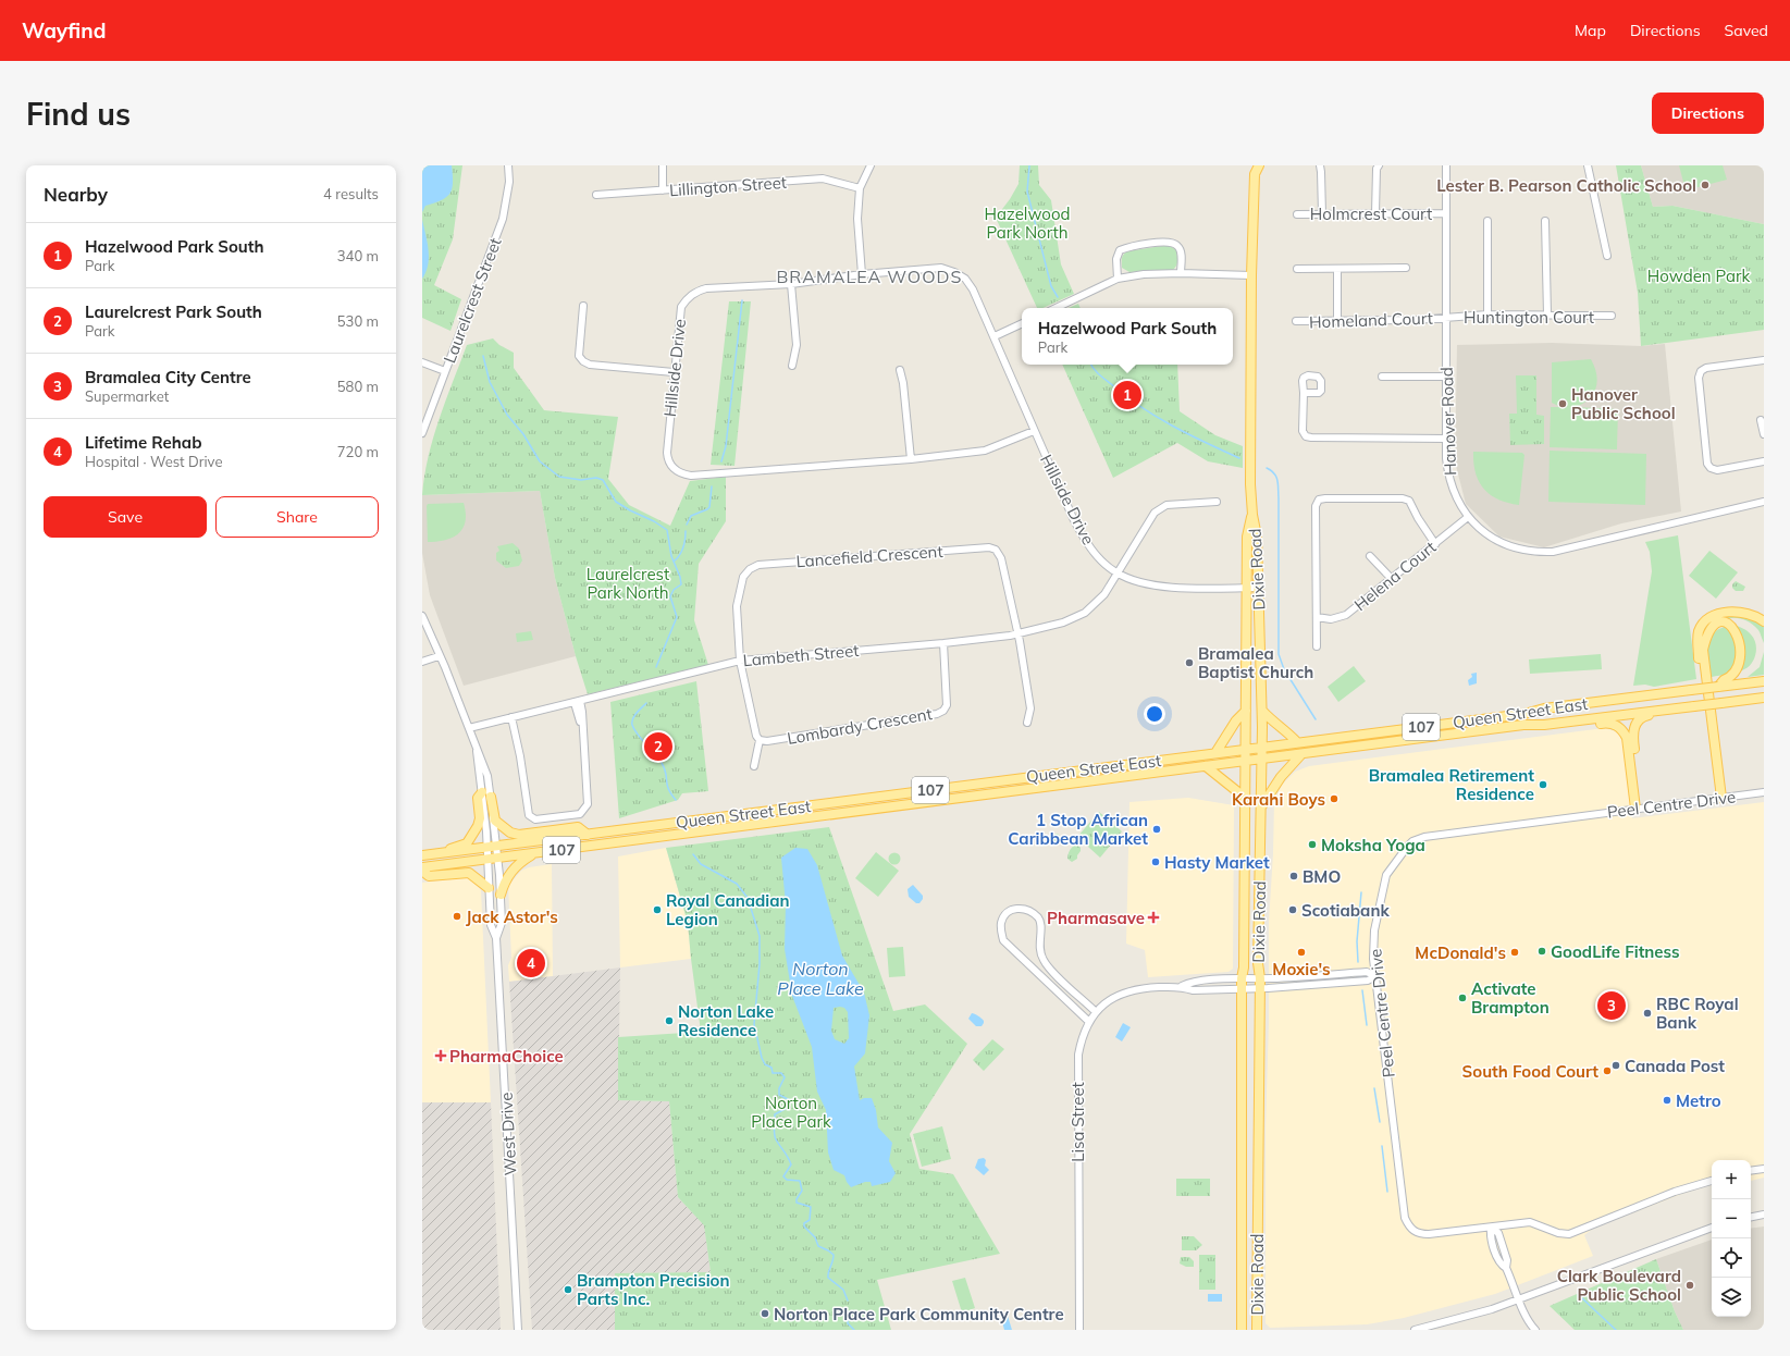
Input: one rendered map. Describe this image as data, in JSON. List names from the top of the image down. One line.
{"streets":{"main road":["Dixie Road","Queen Street East","107"],"street":["Lillington Street","Holmcrest Court","Laurelcrest Street","Huntington Court","Homeland Court","Hillside Drive","Hanover Road","Lancefield Crescent","Helena Court","Lambeth Street","Lombardy Crescent","Peel Centre Drive","Lisa Street","West Drive"]},"crossings":[["Holmcrest Court","Hanover Road"],["Huntington Court","Homeland Court"],["Huntington Court","Hanover Road"],["Homeland Court","Hanover Road"],["Hillside Drive","Dixie Road"],["Hillside Drive","Lambeth Street"],["Hanover Road","Helena Court"],["Lancefield Crescent","Lambeth Street"],["Dixie Road","Queen Street East"],["Dixie Road","Lisa Street"],["Lambeth Street","Lombardy Crescent"],["Queen Street East","West Drive"],["Peel Centre Drive","Lisa Street"]],"districts":["BRAMALEA WOODS"],"water":["Norton Place Lake"],"parks":["Hazelwood Park North","Howden Park","Laurelcrest Park North","Norton Place Park"],"places":{"other":["Lester B. Pearson Catholic School","Hanover Public School","Bramalea Baptist Church","Bramalea Retirement Residence","Karahi Boys","1 Stop African Caribbean Market","Moksha Yoga","Hasty Market","BMO","Royal Canadian Legion","Scotiabank","Jack Astor's","GoodLife Fitness","Moxie's","McDonald's","Activate Brampton","RBC Royal Bank","Norton Lake Residence","Canada Post","South Food Court","Metro","Clark Boulevard Public School","Brampton Precision Parts Inc.","Norton Place Park Community Centre"],"health":["Pharmasave","PharmaChoice"]},"page":{"header":"Wayfind","nav":["Map","Directions","Saved"],"buttons":["Directions",["Save","Share"]],"title":"Find us","heading":["Nearby","4 results"],"list":[{"mark":"1","name":"Hazelwood Park South","note":"Park","value":"340 m"},{"mark":"2","name":"Laurelcrest Park South","note":"Park","value":"530 m"},{"mark":"3","name":"Bramalea City Centre","note":"Supermarket","value":"580 m"},{"mark":"4","name":"Lifetime Rehab","note":"Hospital · West Drive","value":"720 m"}],"popup":["Hazelwood Park South","Park"],"pins":["1","2","4","3"],"map_buttons":["+","−"]}}
